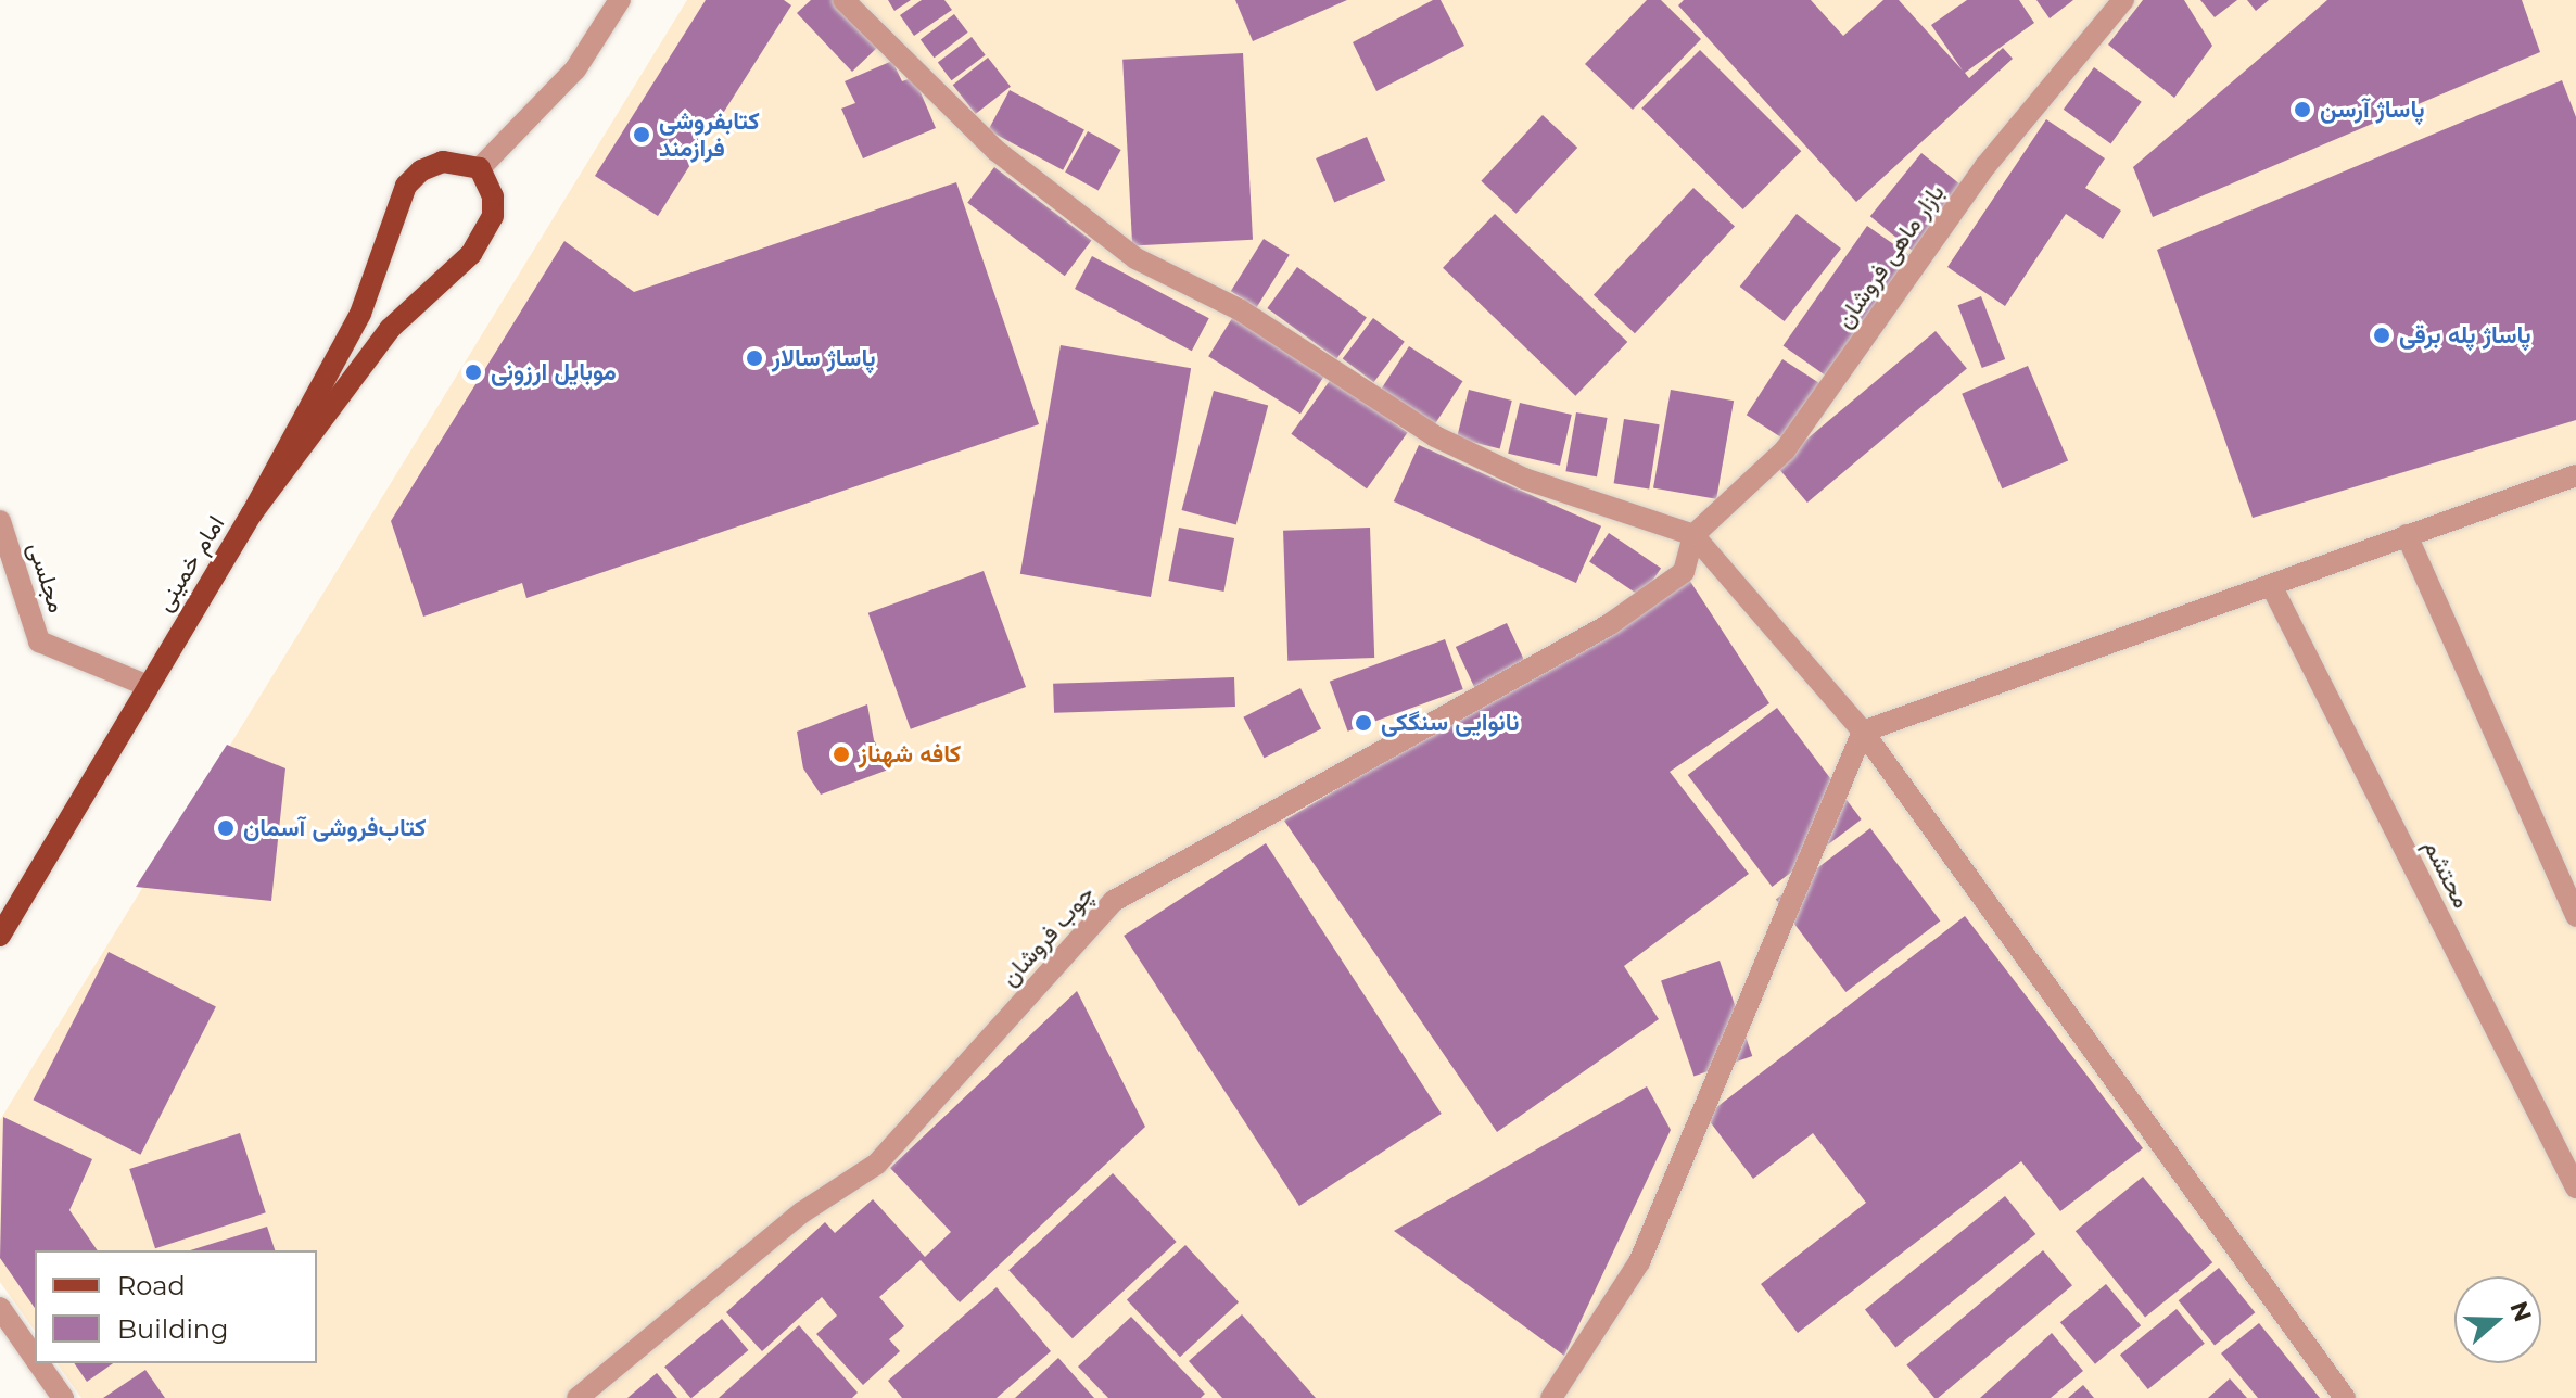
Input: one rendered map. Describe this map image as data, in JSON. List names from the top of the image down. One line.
{"streets":{"main road":["امام خمینی"],"street":["بازار ماهی فروشان","مجلسی","محتشم","چوب فروشان"]},"crossings":[["بازار ماهی فروشان","چوب فروشان"],["امام خمینی","مجلسی"]],"places":["پاساژ آرسن","کتابفروشی فرازمند","پاساژ پله برقی","پاساژ سالار","موبایل ارزونی","نانوایی سنگکی","کافه شهناز","کتاب‌فروشی آسمان"],"legend":["Road","Building"],"north":"right"}
